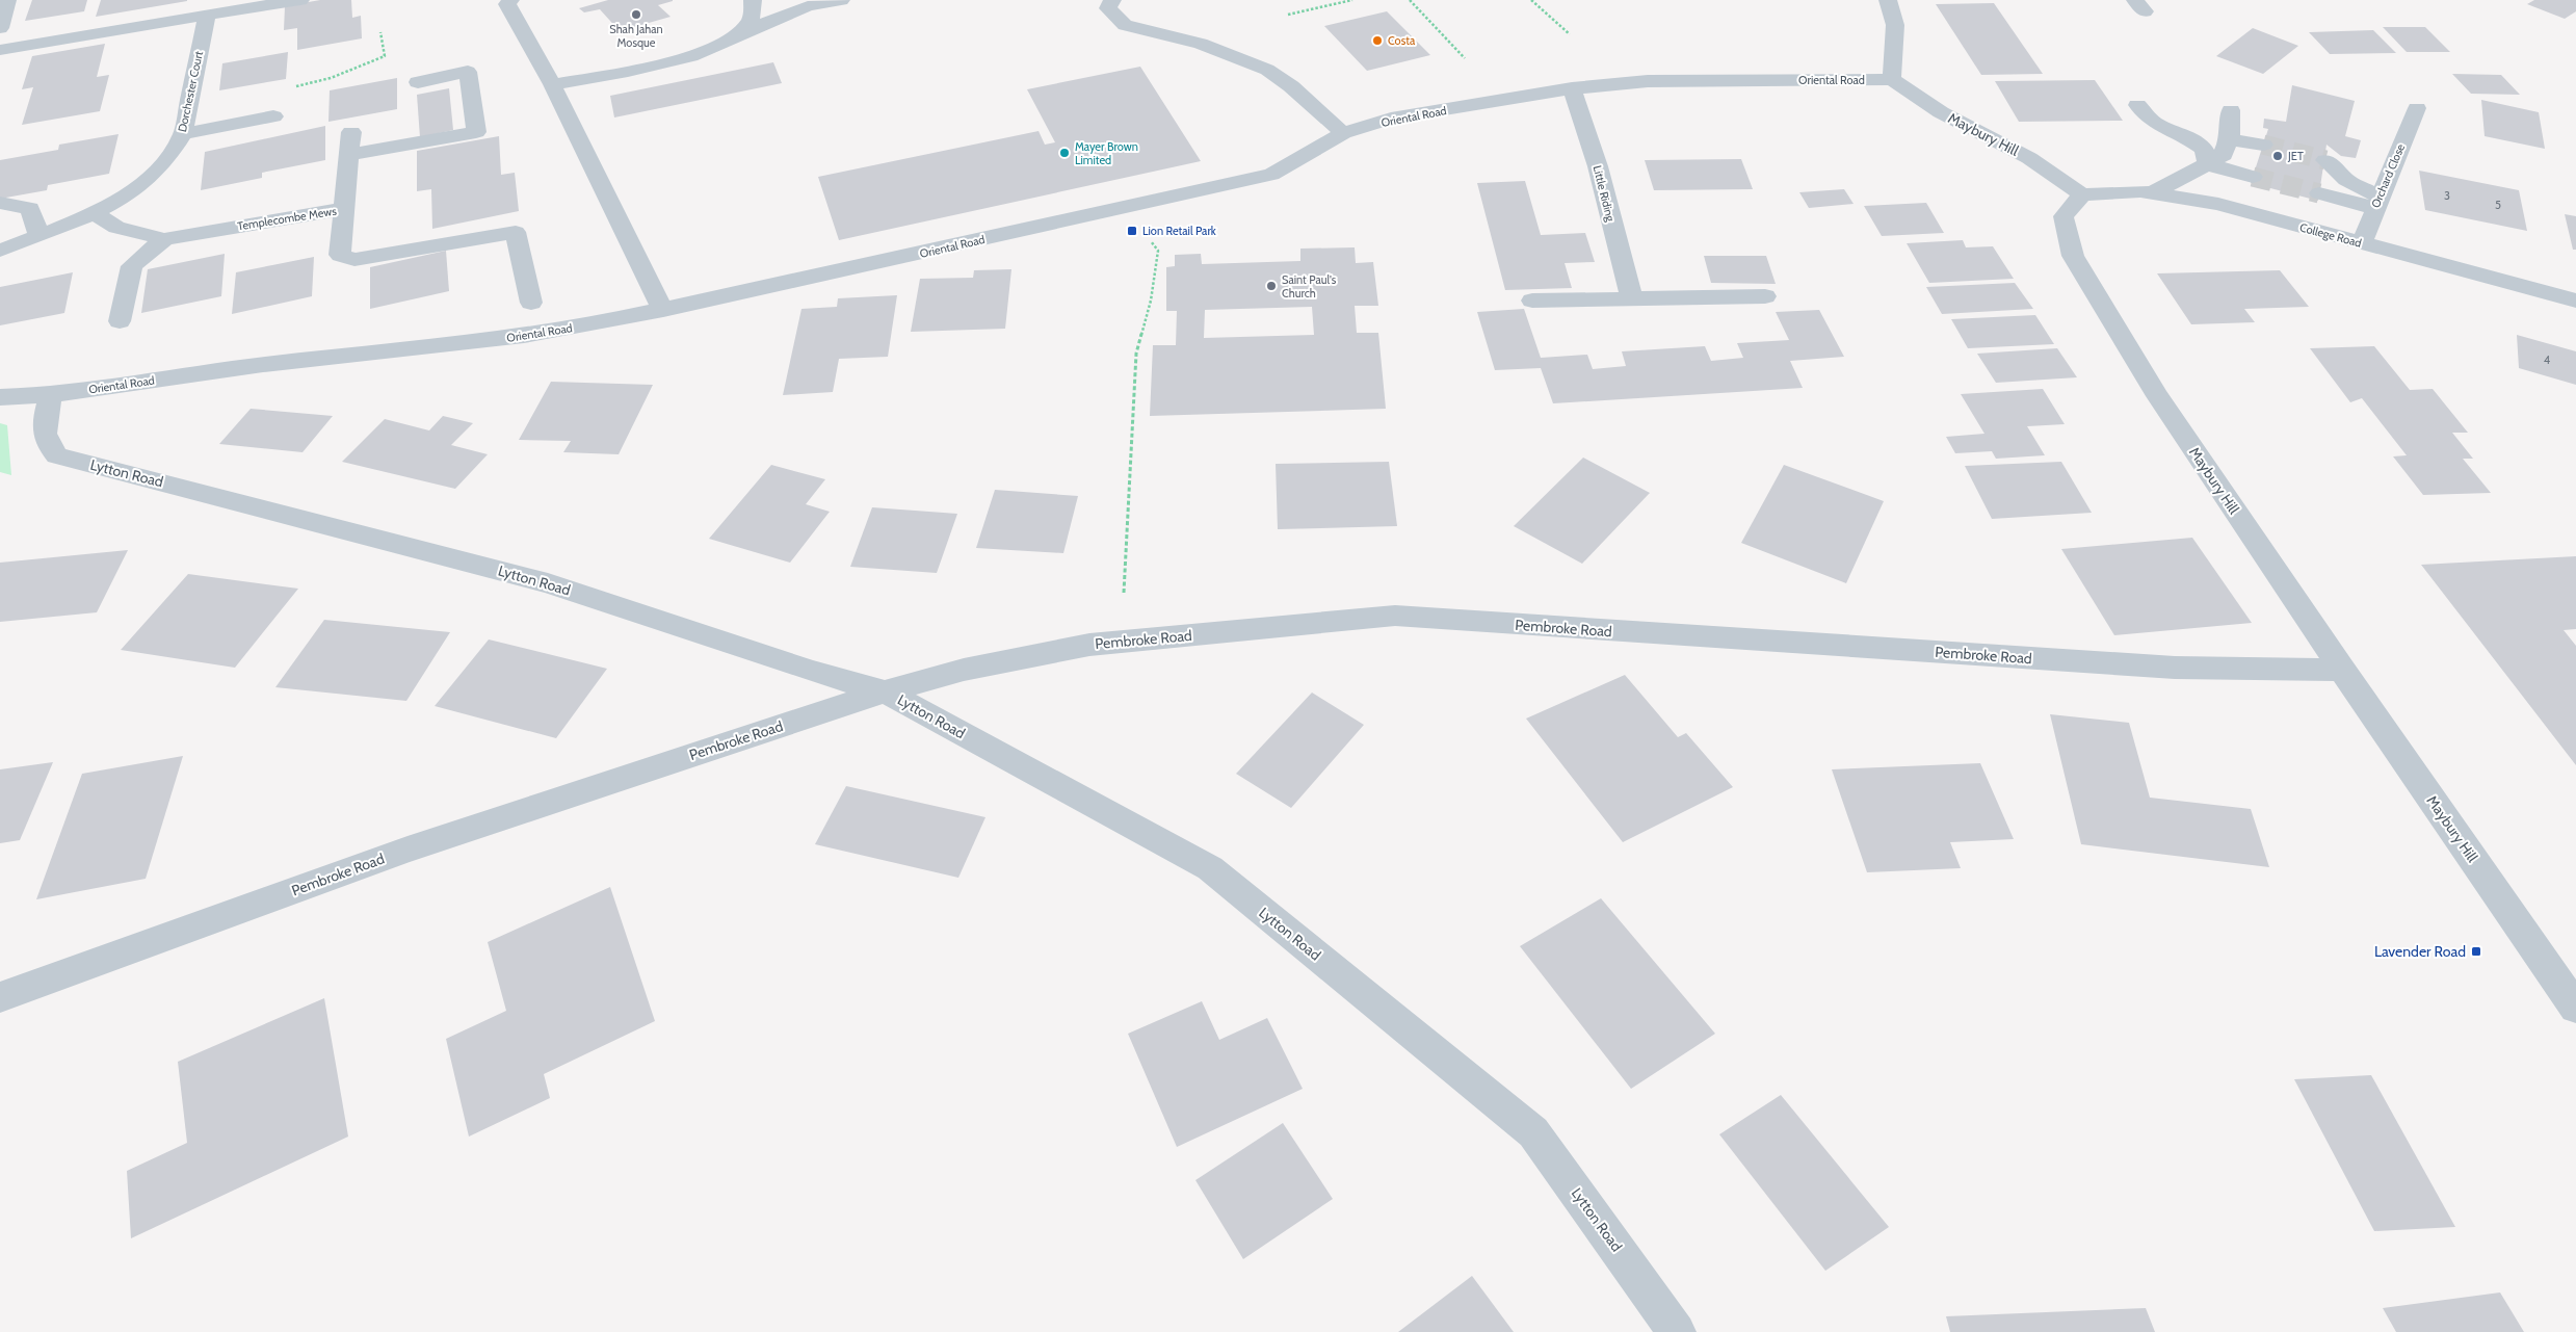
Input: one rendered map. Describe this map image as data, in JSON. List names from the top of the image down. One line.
{"streets":{"street":["Oriental Road","Dorchester Court","Maybury Hill","Orchard Close","Little Riding","Templecombe Mews","College Road","Lytton Road","Pembroke Road"]},"crossings":[["Oriental Road","Maybury Hill"],["Oriental Road","Little Riding"],["Oriental Road","Lytton Road"],["Dorchester Court","Templecombe Mews"],["Maybury Hill","College Road"],["Maybury Hill","Pembroke Road"],["Orchard Close","College Road"],["Lytton Road","Pembroke Road"]],"places":{"other":["Shah Jahan Mosque","Costa","Mayer Brown Limited","JET","Saint Paul's Church"],"transit":["Lion Retail Park","Lavender Road"]},"house_numbers":["3","5","4"]}
